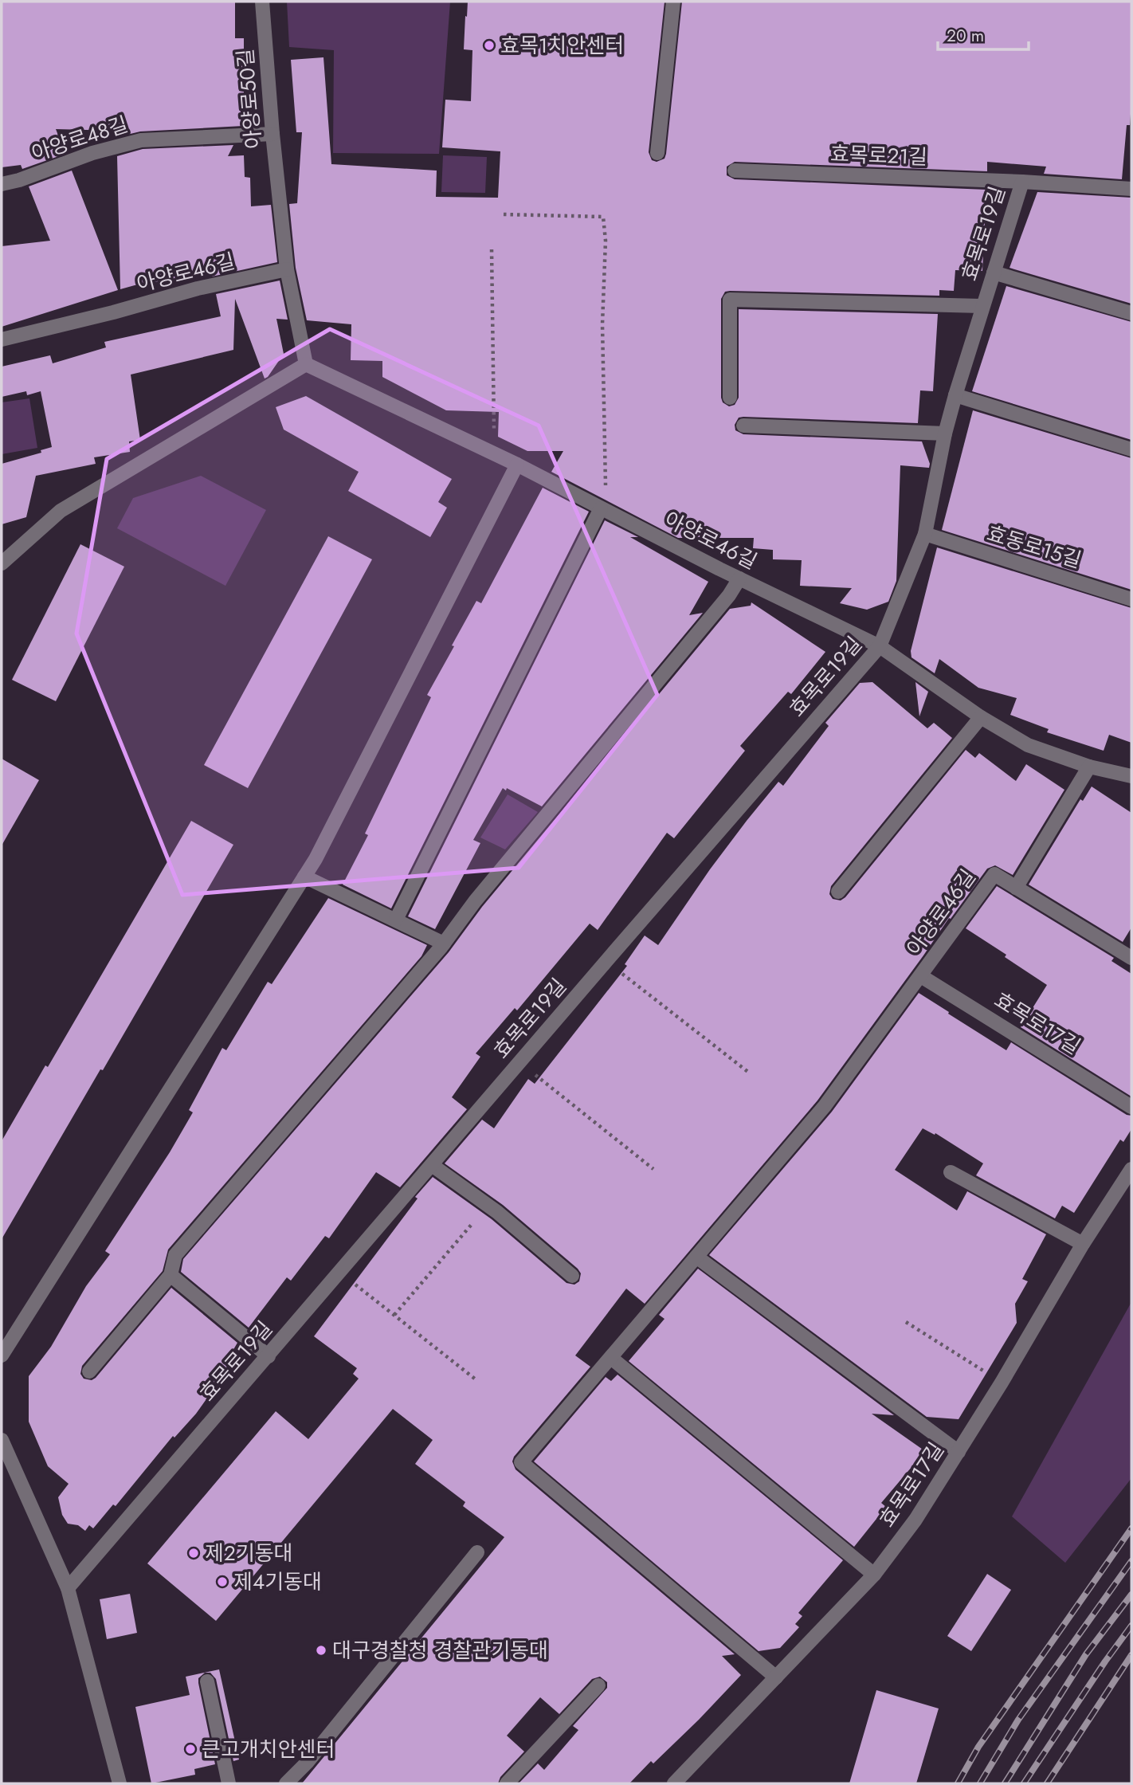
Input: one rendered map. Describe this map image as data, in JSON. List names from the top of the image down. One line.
{"streets":{"street":["아양로50길","아양로48길","효목로21길","효목로19길","아양로46길","효동로15길","효목로17길"]},"crossings":[["아양로50길","아양로48길"],["아양로50길","아양로46길"],["효목로21길","효목로19길"],["효목로19길","아양로46길"],["효목로19길","효동로15길"],["아양로46길","효목로17길"]],"places":["효목1치안센터","제2기동대","제4기동대","대구경찰청 경찰관기동대","큰고개치안센터"],"scale_bar":"20 m"}
